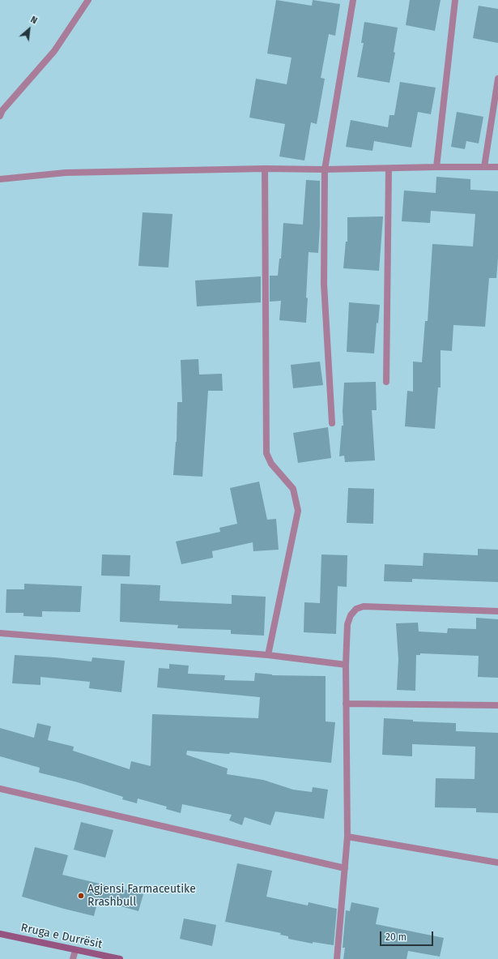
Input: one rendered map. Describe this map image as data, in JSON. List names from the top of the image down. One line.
{"streets":{"main road":["Rruga e Durrësit"]},"places":["Agjensi Farmaceutike Rrashbull"],"scale_bar":"20 m","north":"top right"}
